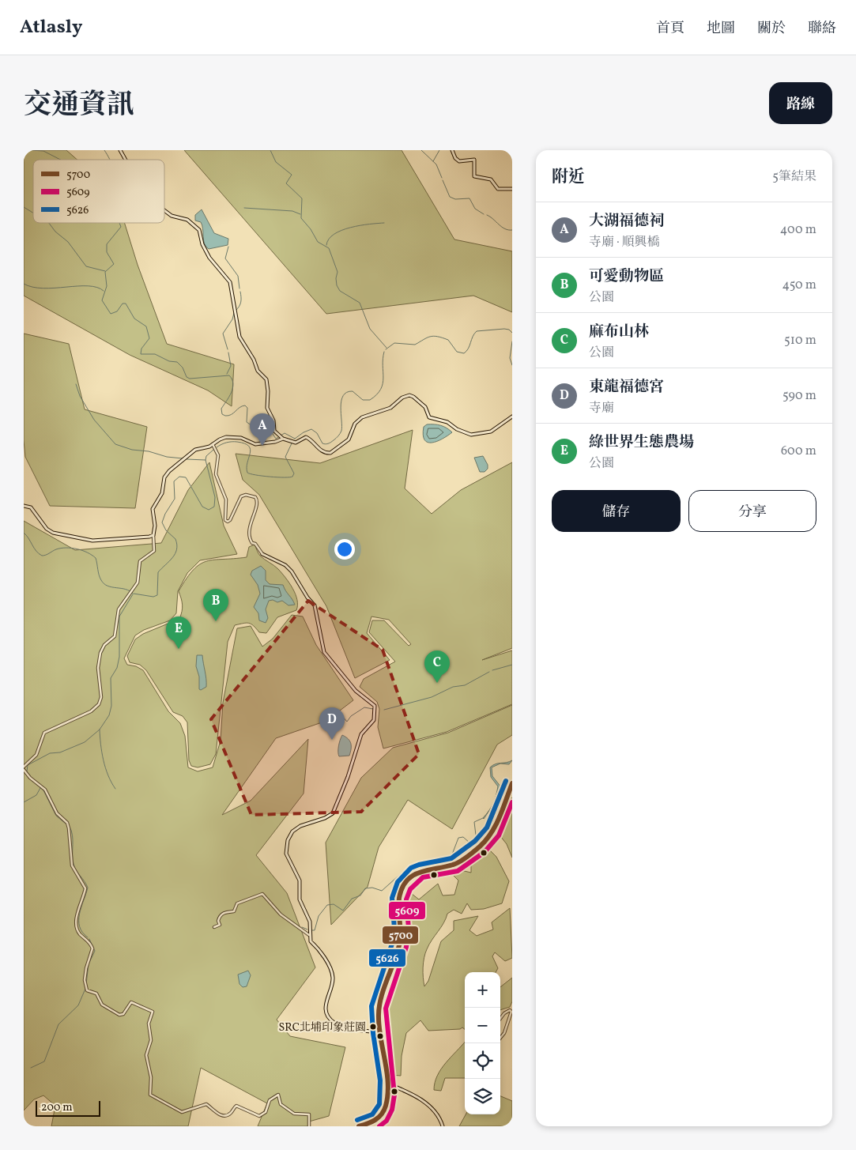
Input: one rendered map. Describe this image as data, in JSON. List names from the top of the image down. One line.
{"places":["SRC北埔印象莊園"],"lines":["transit line 5626","transit line 5700","transit line 5609"],"legend":["5700","5609","5626"],"scale_bar":"200 m","page":{"header":"Atlasly","nav":["首頁","地圖","關於","聯絡"],"title":"交通資訊","buttons":["路線",["儲存","分享"]],"heading":["附近","5筆結果"],"list":[{"mark":"A","name":"大湖福德祠","note":"寺廟 · 順興橋","value":"400 m"},{"mark":"B","name":"可愛動物區","note":"公園","value":"450 m"},{"mark":"C","name":"麻布山林","note":"公園","value":"510 m"},{"mark":"D","name":"東龍福德宮","note":"寺廟","value":"590 m"},{"mark":"E","name":"綠世界生態農場","note":"公園","value":"600 m"}],"pins":["A","B","E","C","D"],"map_buttons":["+","−"],"scale":"200 m"}}
